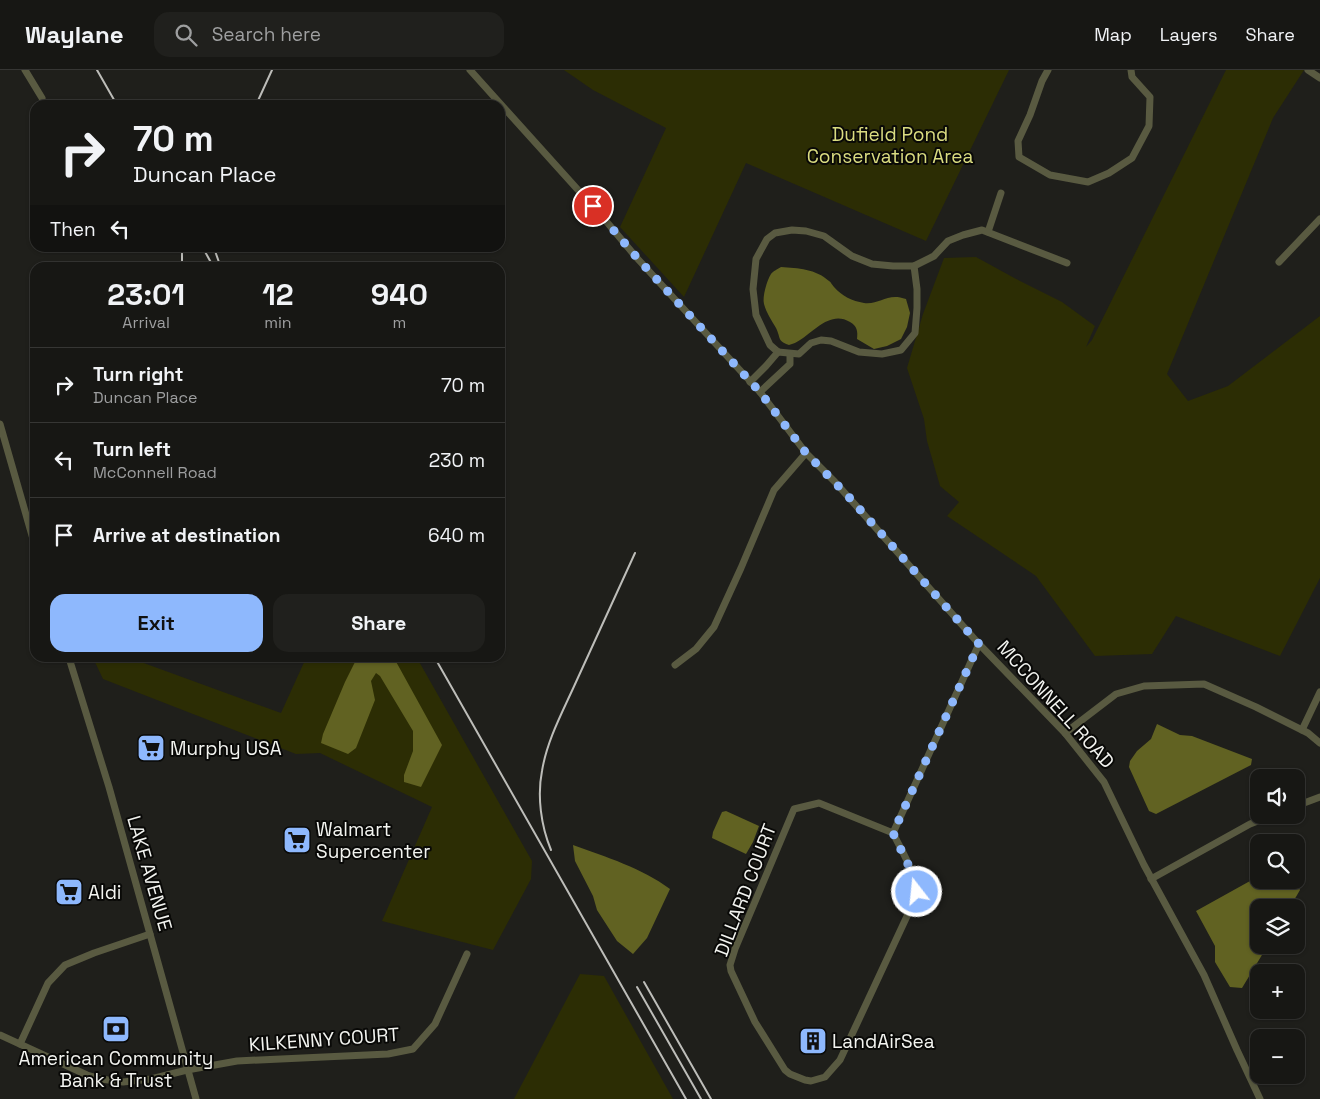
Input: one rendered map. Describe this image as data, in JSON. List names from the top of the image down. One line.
{"streets":{"street":["MCCONNELL ROAD","LAKE AVENUE","DILLARD COURT","KILKENNY COURT"]},"crossings":[["LAKE AVENUE","KILKENNY COURT"]],"parks":["Dufield Pond Conservation Area"],"places":{"supermarket":["Murphy USA","Walmart Supercenter","Aldi"],"bank":["American Community Bank & Trust"],"building":["LandAirSea"]},"page":{"header":"Waylane","search":"Search here","nav":["Map","Layers","Share"],"turn":["70 m","Duncan Place"],"then":"Then","eta":["23:01","Arrival","12","min","940","m"],"list":[{"name":"Turn right","note":"Duncan Place","value":"70 m"},{"name":"Turn left","note":"McConnell Road","value":"230 m"},{"name":"Arrive at destination","value":"640 m"}],"buttons":["Exit","Share"],"map_buttons":["+","−"]}}
